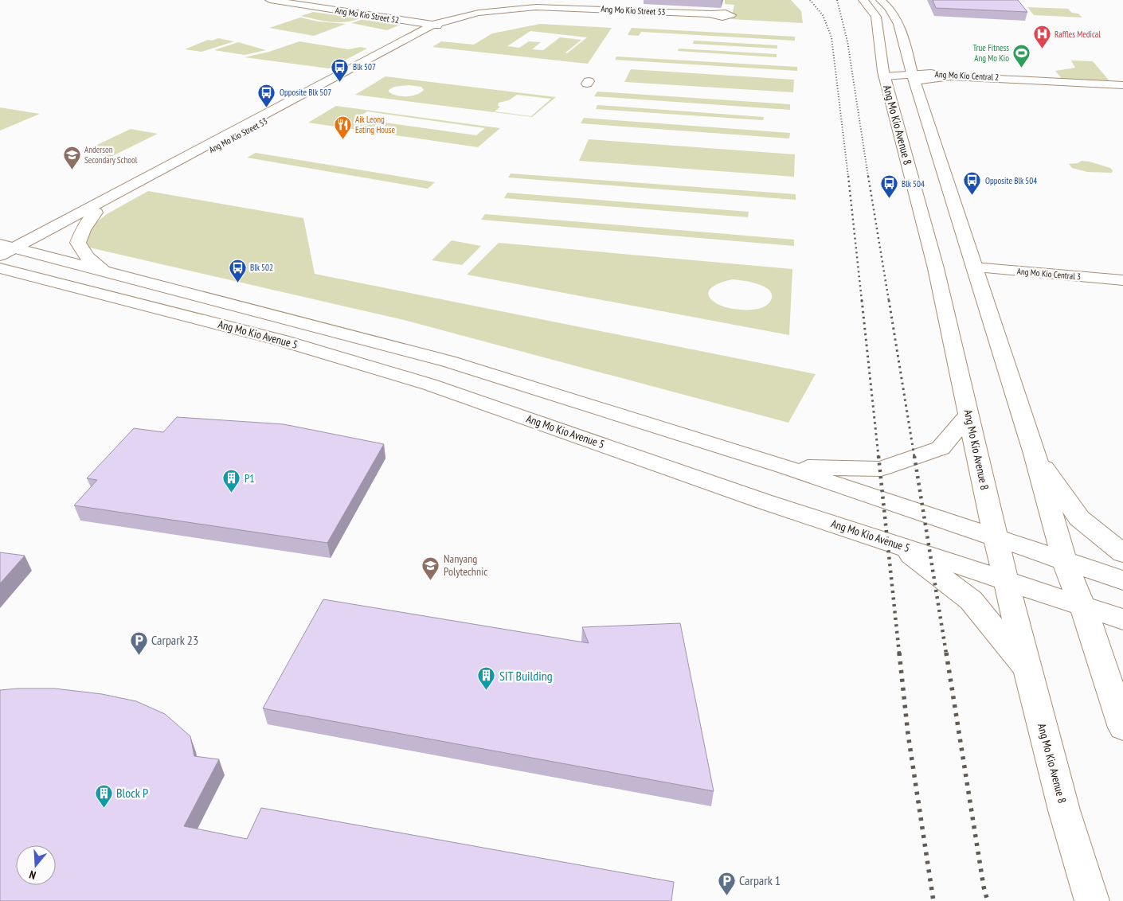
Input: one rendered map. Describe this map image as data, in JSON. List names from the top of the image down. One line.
{"streets":{"main road":["Ang Mo Kio Street 53","Ang Mo Kio Street 52","Ang Mo Kio Central 2","Ang Mo Kio Avenue 8","Ang Mo Kio Central 3","Ang Mo Kio Avenue 5"]},"crossings":[["Ang Mo Kio Street 53","Ang Mo Kio Street 52"],["Ang Mo Kio Street 53","Ang Mo Kio Avenue 5"],["Ang Mo Kio Central 2","Ang Mo Kio Avenue 8"],["Ang Mo Kio Avenue 8","Ang Mo Kio Central 3"],["Ang Mo Kio Avenue 8","Ang Mo Kio Avenue 5"]],"places":{"hospital":["Raffles Medical"],"sports":["True Fitness Ang Mo Kio"],"bus stop":["Blk 507","Opposite Blk 507","Opposite Blk 504","Blk 504","Blk 502"],"restaurant":["Aik Leong Eating House"],"school or university":["Anderson Secondary School","Nanyang Polytechnic"],"building":["P1","SIT Building","Block P"],"parking":["Carpark 23","Carpark 1"]},"north":"bottom"}
